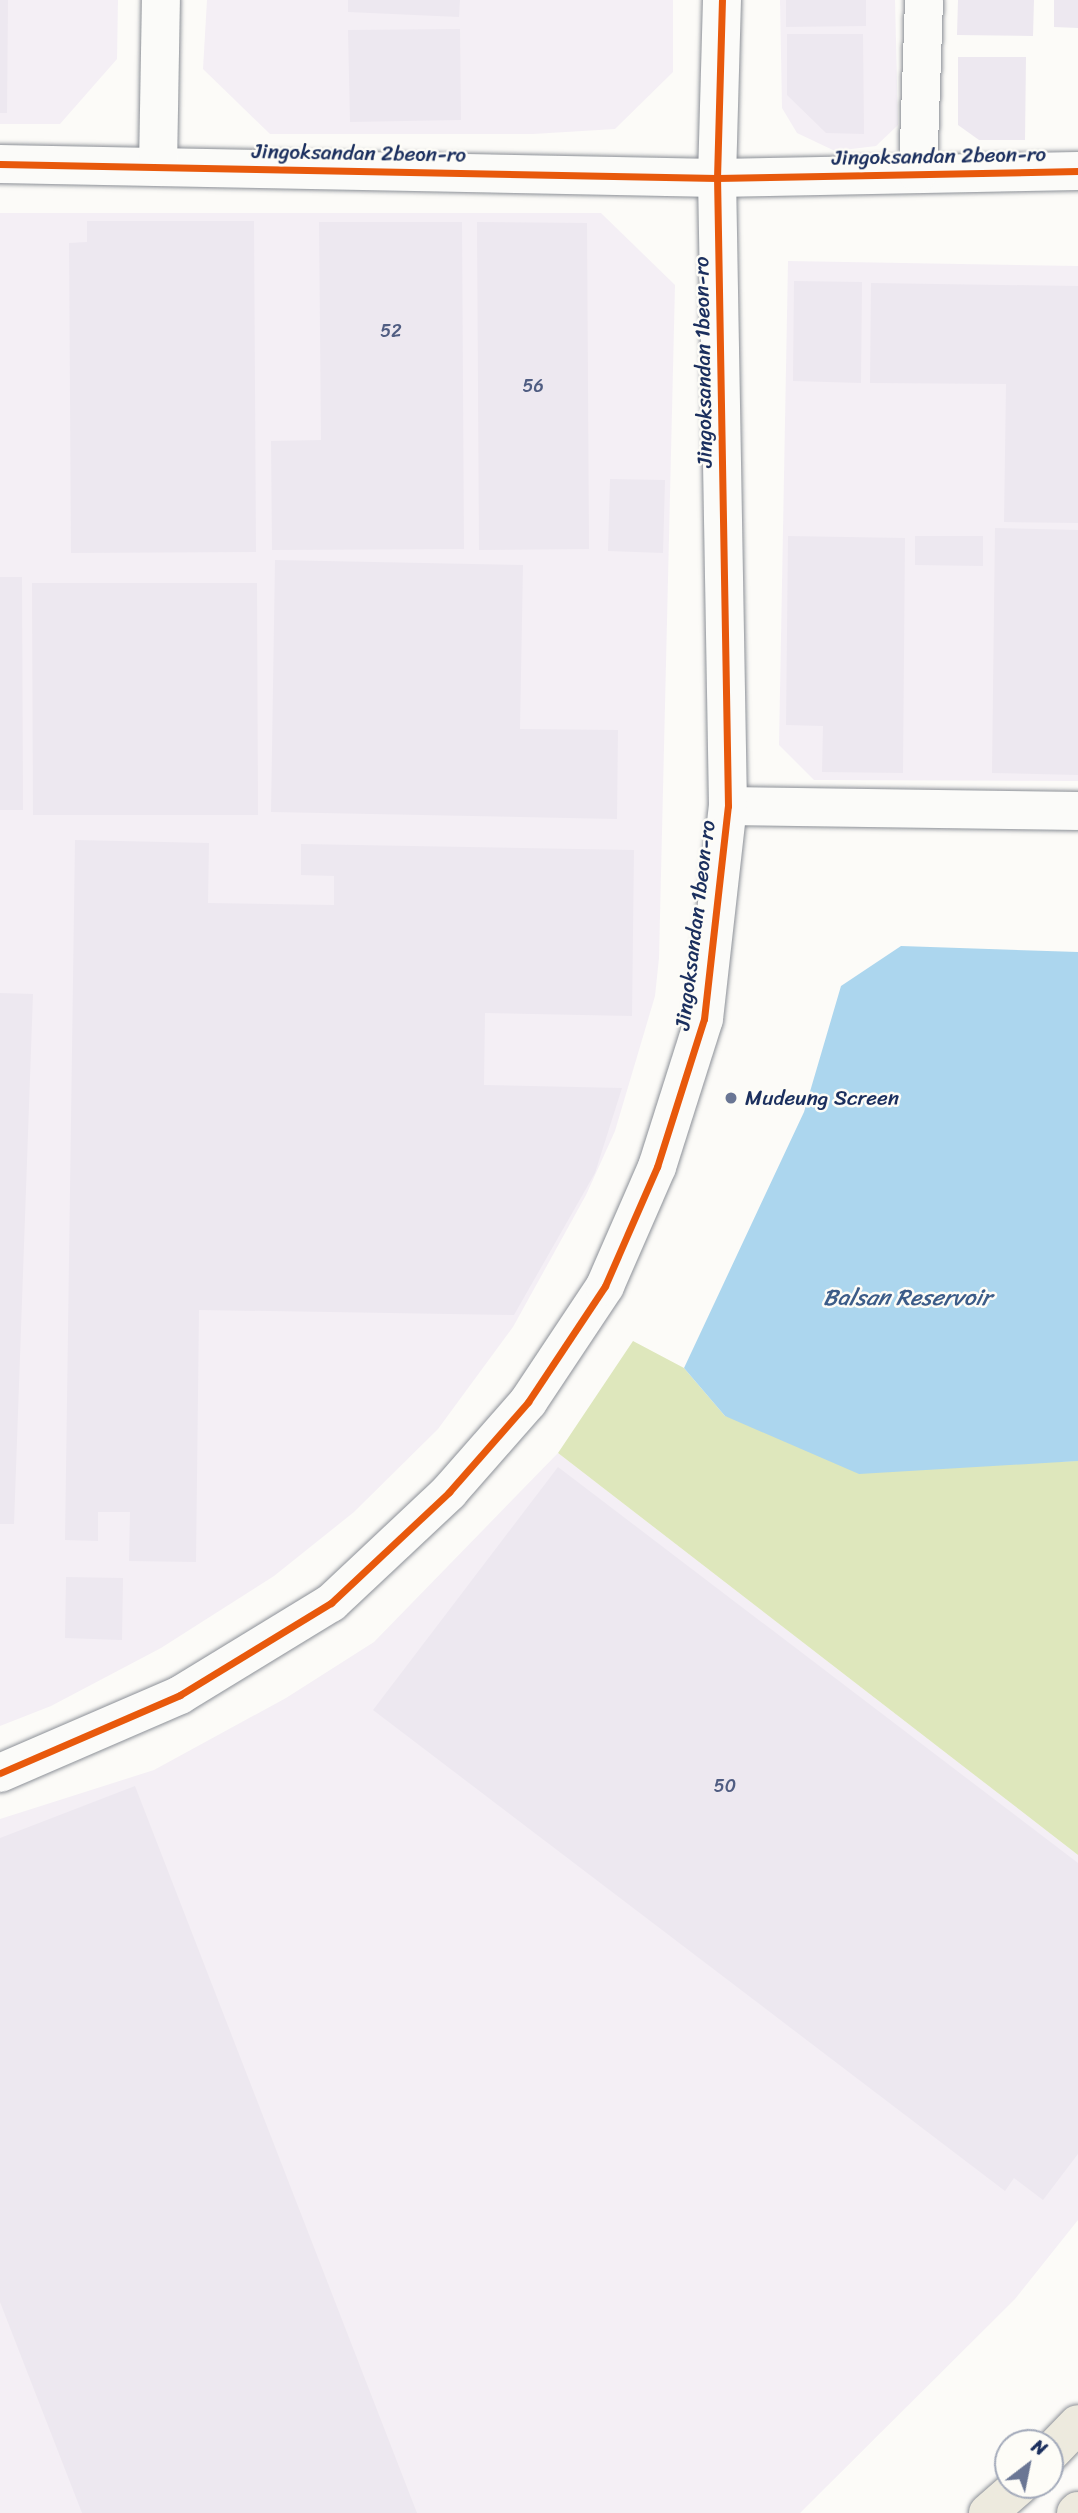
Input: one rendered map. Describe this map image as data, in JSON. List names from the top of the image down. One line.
{"streets":{"street":["Jingoksandan 2beon-ro","Jingoksandan 1beon-ro"]},"crossings":[["Jingoksandan 2beon-ro","Jingoksandan 1beon-ro"]],"water":["Balsan Reservoir"],"places":["Mudeung Screen"],"house_numbers":["52","56","50"],"north":"top right"}
